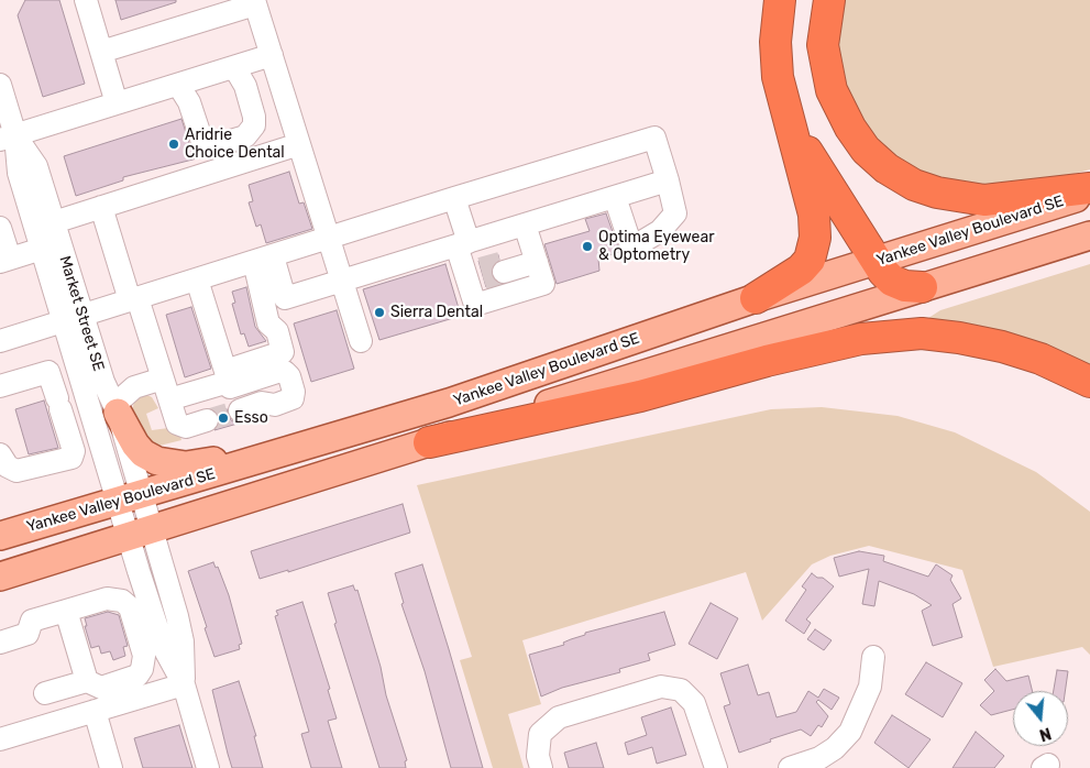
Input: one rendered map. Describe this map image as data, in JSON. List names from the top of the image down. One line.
{"streets":{"main road":["Yankee Valley Boulevard SE"],"street":["Market Street SE"]},"crossings":[["Yankee Valley Boulevard SE","Market Street SE"]],"places":["Aridrie Choice Dental","Optima Eyewear & Optometry","Sierra Dental","Esso"],"north":"bottom"}
